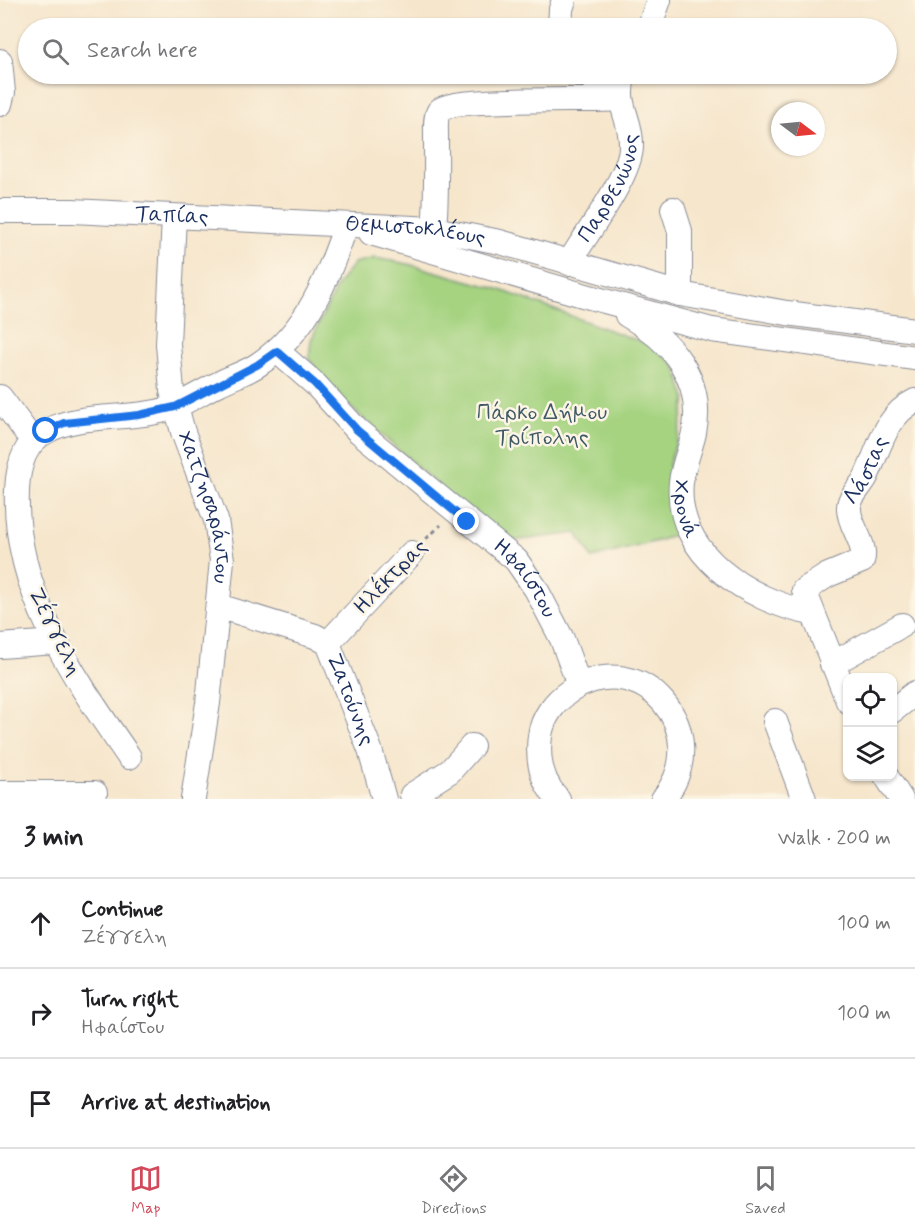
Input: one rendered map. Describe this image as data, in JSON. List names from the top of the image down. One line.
{"streets":{"street":["Παρθενώνος","Ταπίας","Θεμιστοκλέους","Λάστας","Χρονά","Χατζησαράντου","Ηλέκτρας","Ηφαίστου","Ζέγγελη","Ζατούνης"]},"crossings":[["Παρθενώνος","Θεμιστοκλέους"],["Ταπίας","Θεμιστοκλέους"],["Ταπίας","Χατζησαράντου"],["Θεμιστοκλέους","Χρονά"],["Λάστας","Χρονά"],["Χατζησαράντου","Ζατούνης"],["Ηλέκτρας","Ηφαίστου"],["Ηλέκτρας","Ζατούνης"]],"parks":["Πάρκο Δήμου Τρίπολης"],"north":"right","page":{"search":"Search here","heading":["3 min","Walk · 200 m"],"list":[["Continue","Ζέγγελη","100 m"],["Turn right","Ηφαίστου","100 m"],"Arrive at destination"],"nav":["Map","Directions","Saved"]}}
